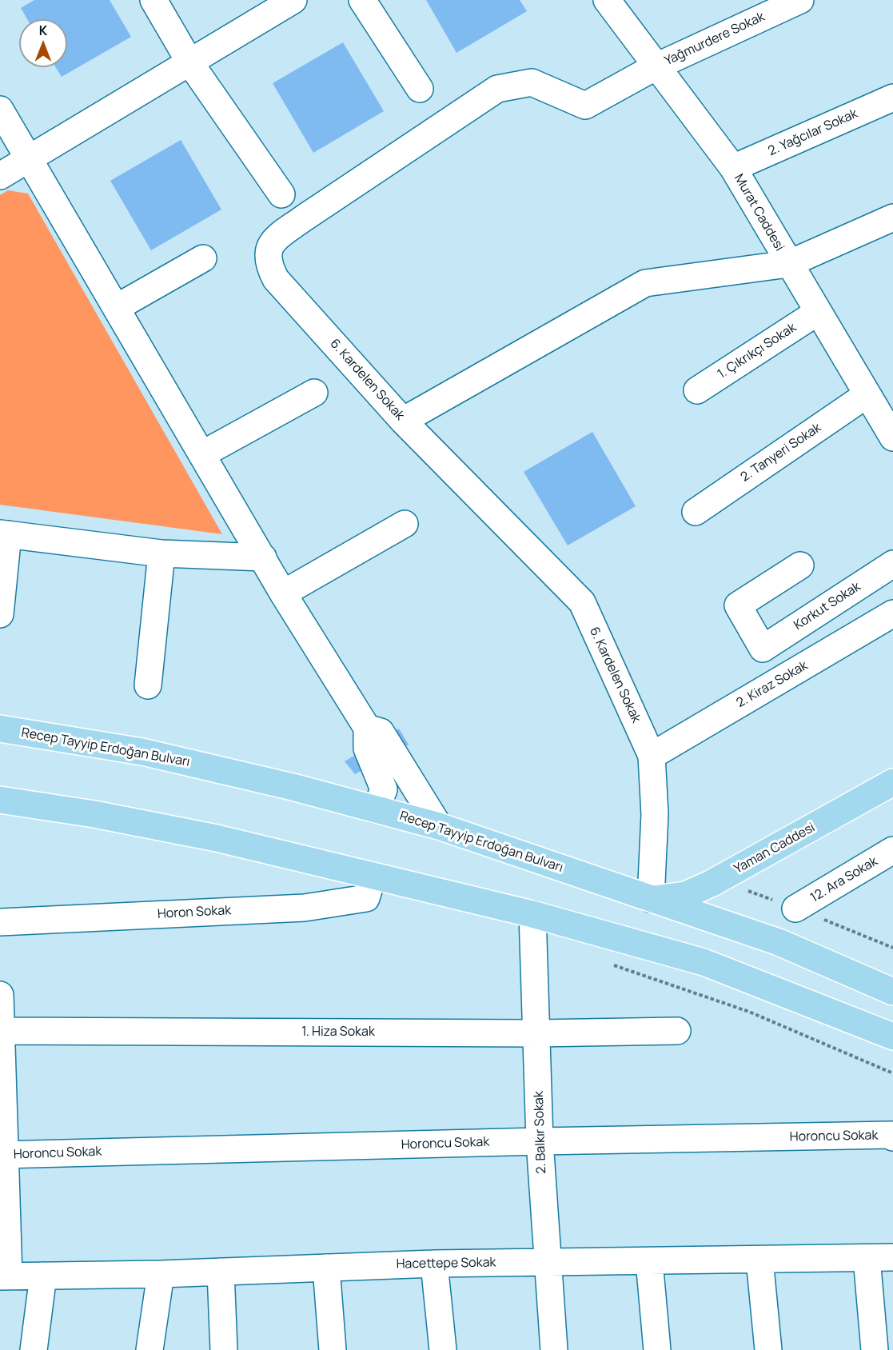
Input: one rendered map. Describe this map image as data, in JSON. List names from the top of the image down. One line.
{"streets":{"main road":["Recep Tayyip Erdoğan Bulvarı","Yaman Caddesi"],"street":["Yağmurdere Sokak","2. Yağcılar Sokak","Murat Caddesi","1. Çıkrıkçı Sokak","6. Kardelen Sokak","2. Tanyeri Sokak","Korkut Sokak","2. Kiraz Sokak","12. Ara Sokak","Horon Sokak","1. Hiza Sokak","2. Balkır Sokak","Horoncu Sokak","Hacettepe Sokak"]},"crossings":[["Yağmurdere Sokak","Murat Caddesi"],["Yağmurdere Sokak","6. Kardelen Sokak"],["2. Yağcılar Sokak","Murat Caddesi"],["Murat Caddesi","1. Çıkrıkçı Sokak"],["Murat Caddesi","6. Kardelen Sokak"],["Murat Caddesi","2. Tanyeri Sokak"],["6. Kardelen Sokak","2. Kiraz Sokak"],["6. Kardelen Sokak","Recep Tayyip Erdoğan Bulvarı"],["6. Kardelen Sokak","Yaman Caddesi"],["Recep Tayyip Erdoğan Bulvarı","Yaman Caddesi"],["1. Hiza Sokak","2. Balkır Sokak"],["2. Balkır Sokak","Horoncu Sokak"],["2. Balkır Sokak","Hacettepe Sokak"]],"north":"top"}
